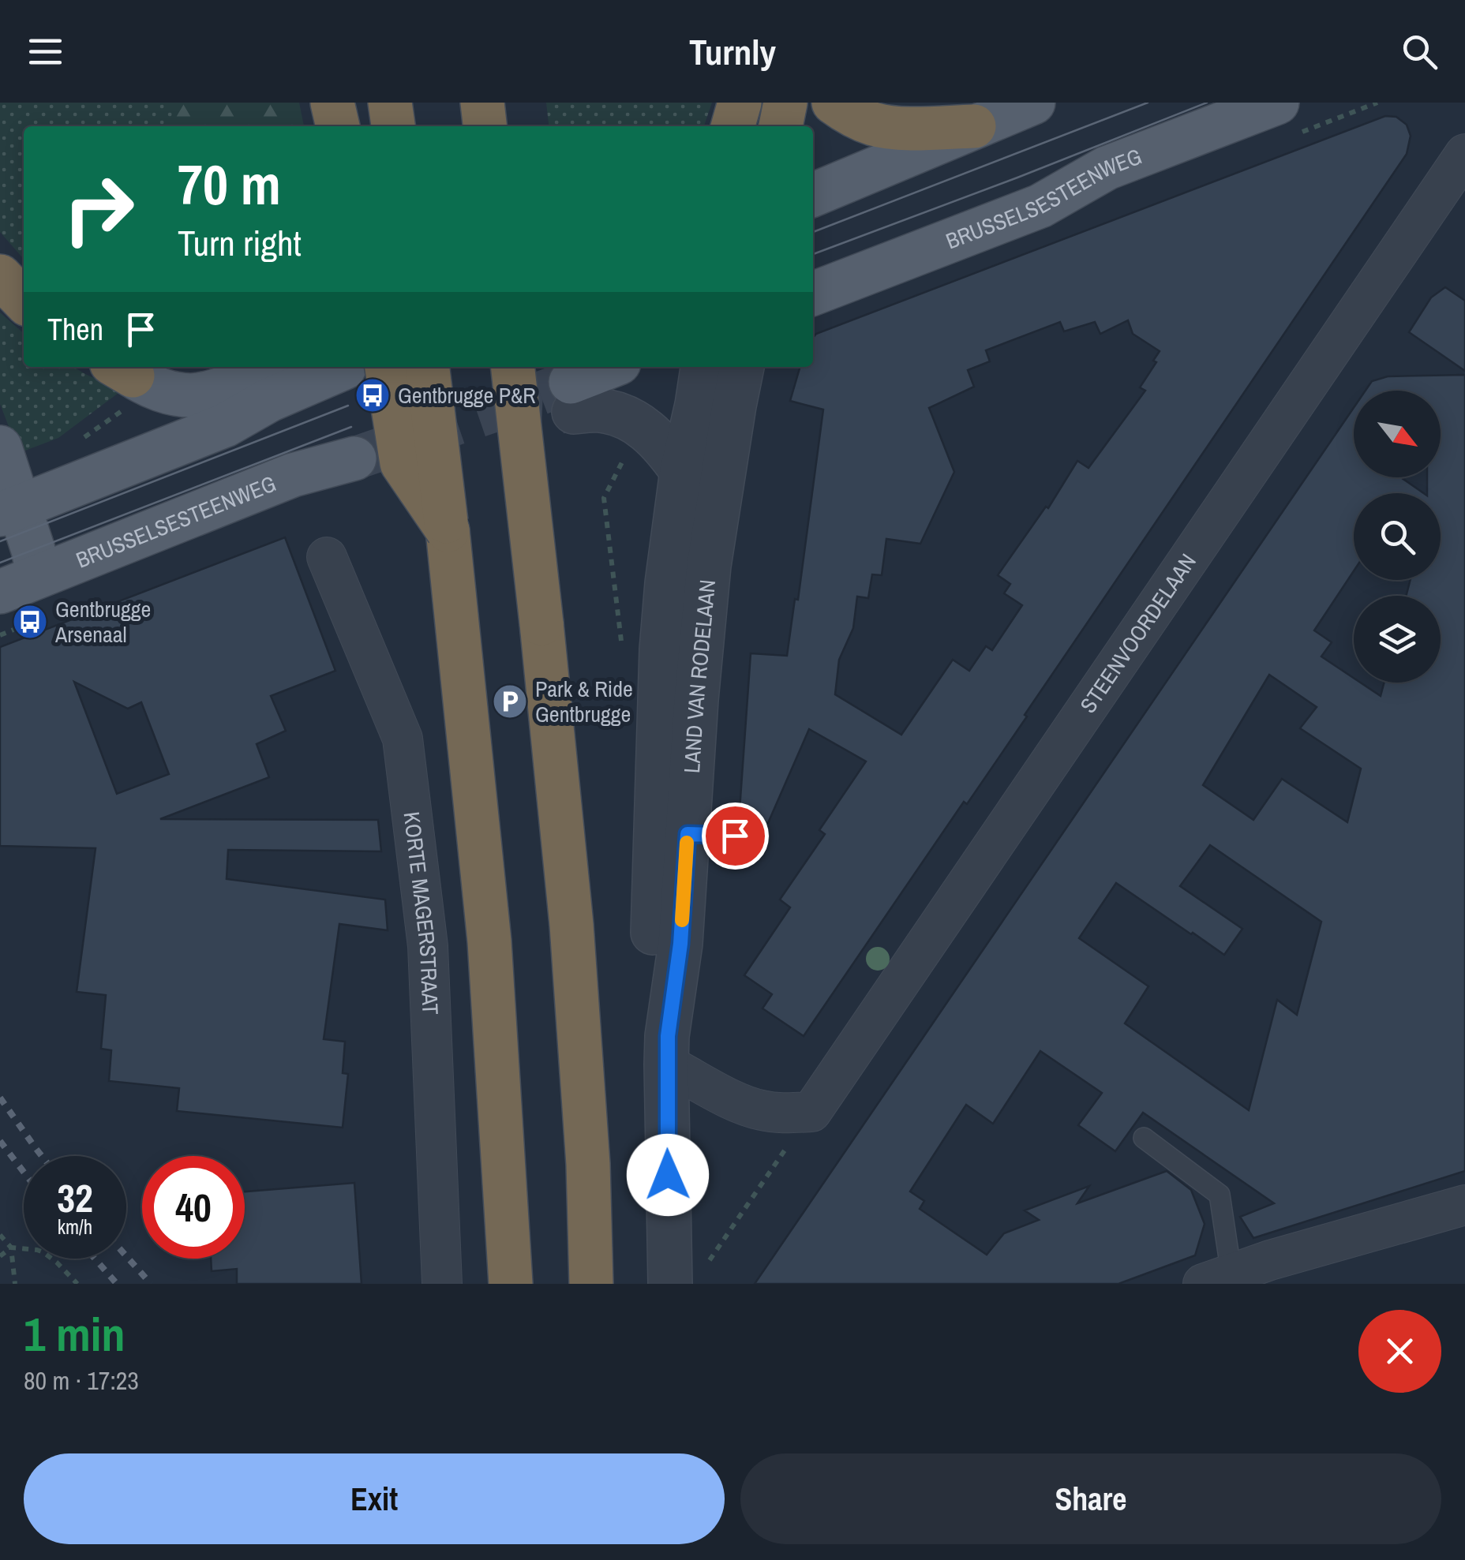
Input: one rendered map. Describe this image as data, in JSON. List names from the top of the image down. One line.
{"streets":{"main road":["BRUSSELSESTEENWEG"],"street":["STEENVOORDELAAN","LAND VAN RODELAAN","KORTE MAGERSTRAAT"]},"places":{"bus stop":["Gentbrugge P&R","Gentbrugge Arsenaal"],"parking":["Park & Ride Gentbrugge"]},"north":"bottom right","page":{"header":"Turnly","turn":["70 m","Turn right"],"then":"Then","speed":"32 km/h","limit":"40","heading":["1 min","80 m · 17:23"],"buttons":["Exit","Share"]}}
